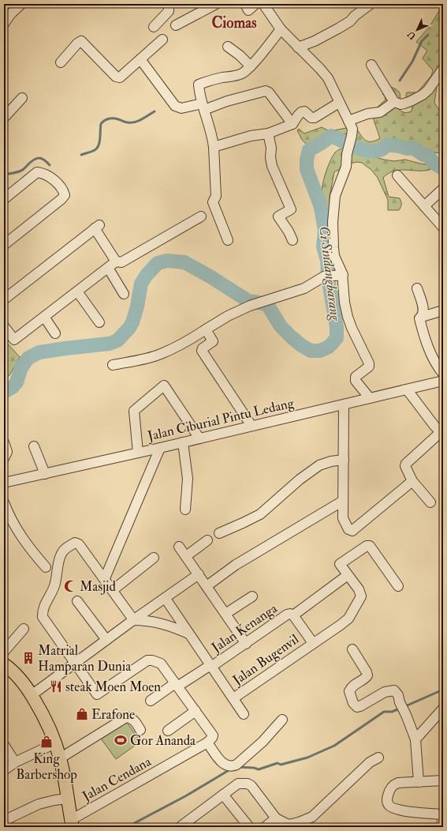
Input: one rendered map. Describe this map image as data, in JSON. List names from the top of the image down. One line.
{"streets":{"street":["Jalan Ciburial Pintu Ledang","Jalan Kenanga","Jalan Bugenvil","Jalan Cendana"]},"crossings":[["Jalan Kenanga","Jalan Bugenvil"]],"districts":["Ciomas"],"water":["Ci Sindangbarang"],"places":{"mosque":["Masjid"],"building":["Matrial Hamparan Dunia"],"restaurant":["steak Moen Moen"],"shop":["Erafone","King Barbershop"],"sports":["Gor Ananda"]},"north":"bottom left"}
